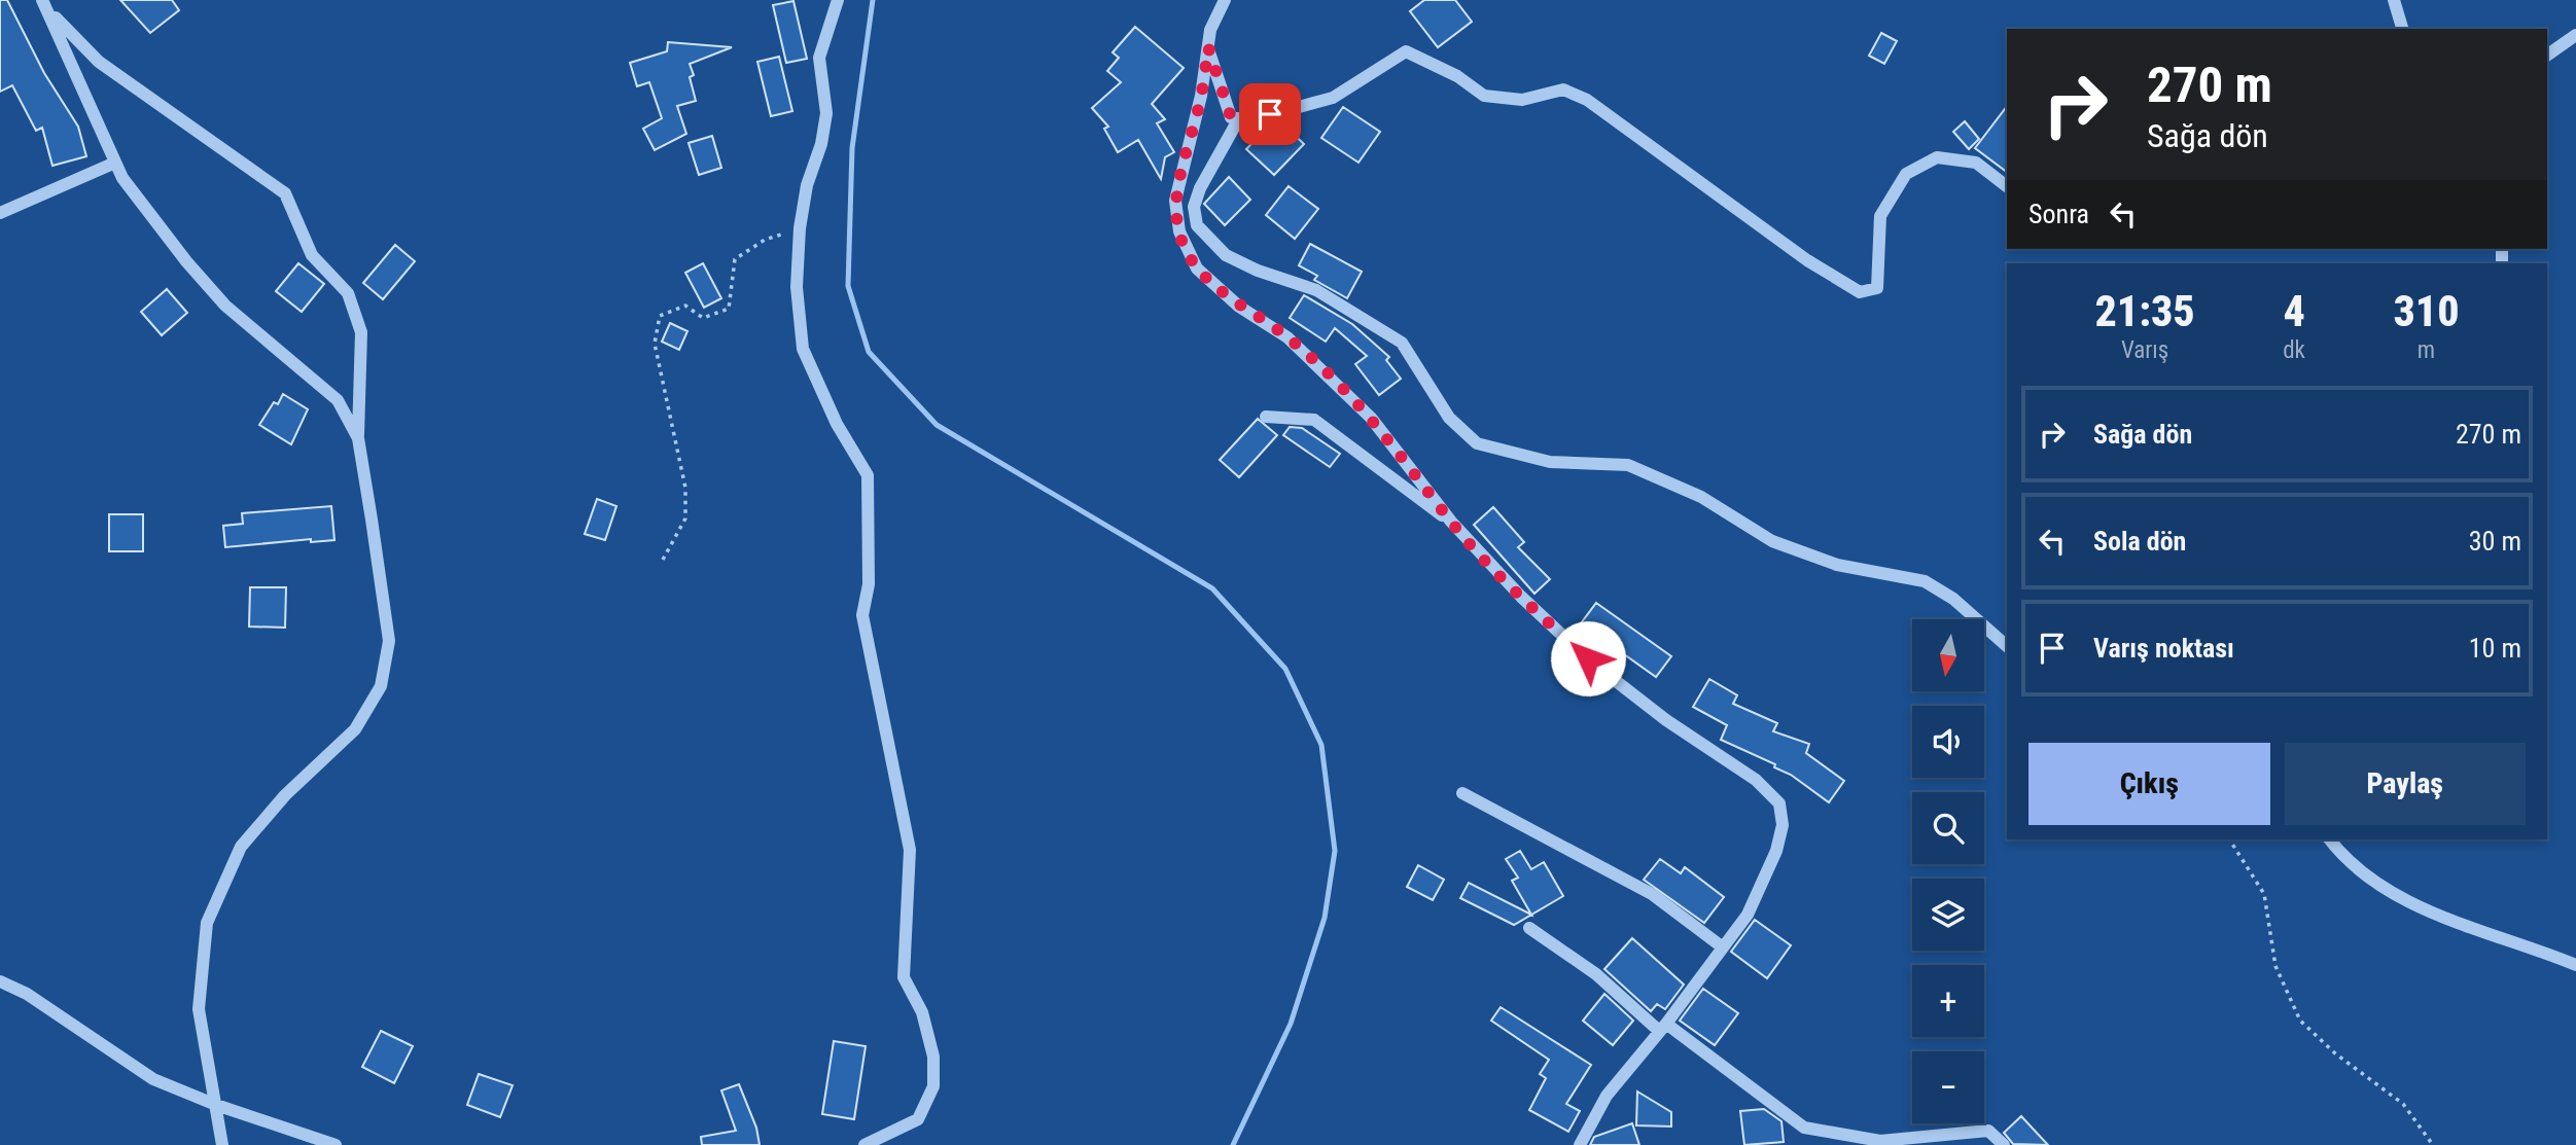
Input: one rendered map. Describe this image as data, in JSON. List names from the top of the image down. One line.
{"north":"bottom","page":{"turn":["270 m","Sağa dön"],"then":"Sonra","eta":["21:35","Varış","4","dk","310","m"],"list":[{"name":"Sağa dön","value":"270 m"},{"name":"Sola dön","value":"30 m"},{"name":"Varış noktası","value":"10 m"}],"map_buttons":["+","−"],"buttons":["Çıkış","Paylaş"]}}
